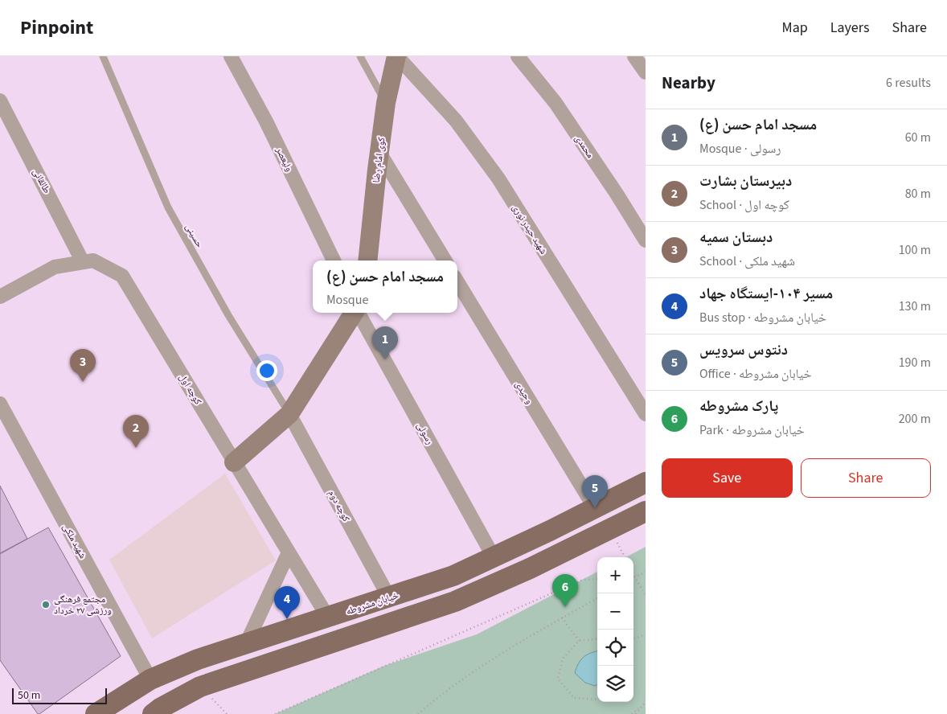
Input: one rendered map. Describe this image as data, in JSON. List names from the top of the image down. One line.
{"streets":{"main road":["خیابان مشروطه"],"street":["محمدی","ولیعصر","کوی امام رضا","طالقانی","شهید حیدر نوری","کوچه اول","وحیدی","رسولی","کوچه دوم","شهید ملکی"],"lane":["حسینی"]},"crossings":[["کوی امام رضا","شهید حیدر نوری"],["طالقانی","کوچه اول"],["حسینی","کوچه دوم"],["کوچه اول","خیابان مشروطه"],["وحیدی","خیابان مشروطه"],["رسولی","خیابان مشروطه"],["کوچه دوم","خیابان مشروطه"],["شهید ملکی","خیابان مشروطه"]],"places":["مجتمع فرهنگی ورزشی ۲۷ خرداد"],"scale_bar":"50 m","page":{"header":"Pinpoint","nav":["Map","Layers","Share"],"heading":["Nearby","6 results"],"list":[{"mark":"1","name":"مسجد امام حسن (ع)","note":"Mosque · رسولی","value":"60 m"},{"mark":"2","name":"دبیرستان بشارت","note":"School · کوچه اول","value":"80 m"},{"mark":"3","name":"دبستان سمیه","note":"School · شهید ملکی","value":"100 m"},{"mark":"4","name":"مسیر ۱۰۴-ایستگاه جهاد","note":"Bus stop · خیابان مشروطه","value":"130 m"},{"mark":"5","name":"دنتوس سرویس","note":"Office · خیابان مشروطه","value":"190 m"},{"mark":"6","name":"پارک مشروطه","note":"Park · خیابان مشروطه","value":"200 m"}],"popup":["مسجد امام حسن (ع)","Mosque"],"pins":["1","3","2","5","6","4"],"buttons":["Save","Share"],"map_buttons":["+","−"],"scale":"50 m"}}
